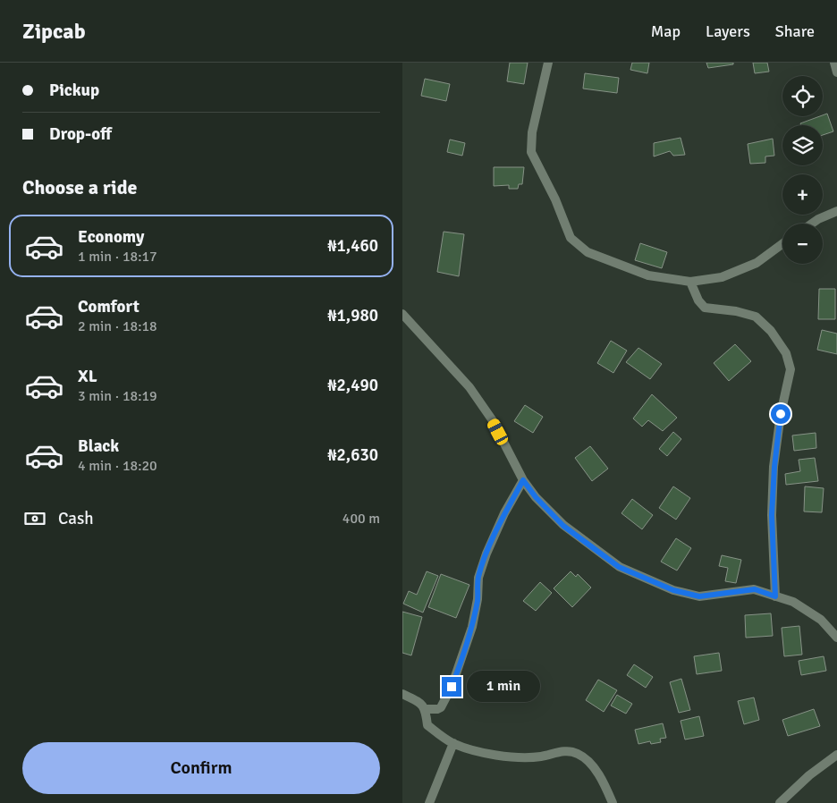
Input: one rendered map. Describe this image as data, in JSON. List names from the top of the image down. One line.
{"page":{"header":"Zipcab","nav":["Map","Layers","Share"],"banner":["Pickup","Drop-off"],"map_buttons":["+","−"],"heading":"Choose a ride","list":[{"name":"Economy","note":"1 min · 18:17","value":"₦1,460"},{"name":"Comfort","note":"2 min · 18:18","value":"₦1,980"},{"name":"XL","note":"3 min · 18:19","value":"₦2,490"},{"name":"Black","note":"4 min · 18:20","value":"₦2,630"}],"pay":["Cash","400 m"],"bubble":"1 min","buttons":"Confirm"}}
